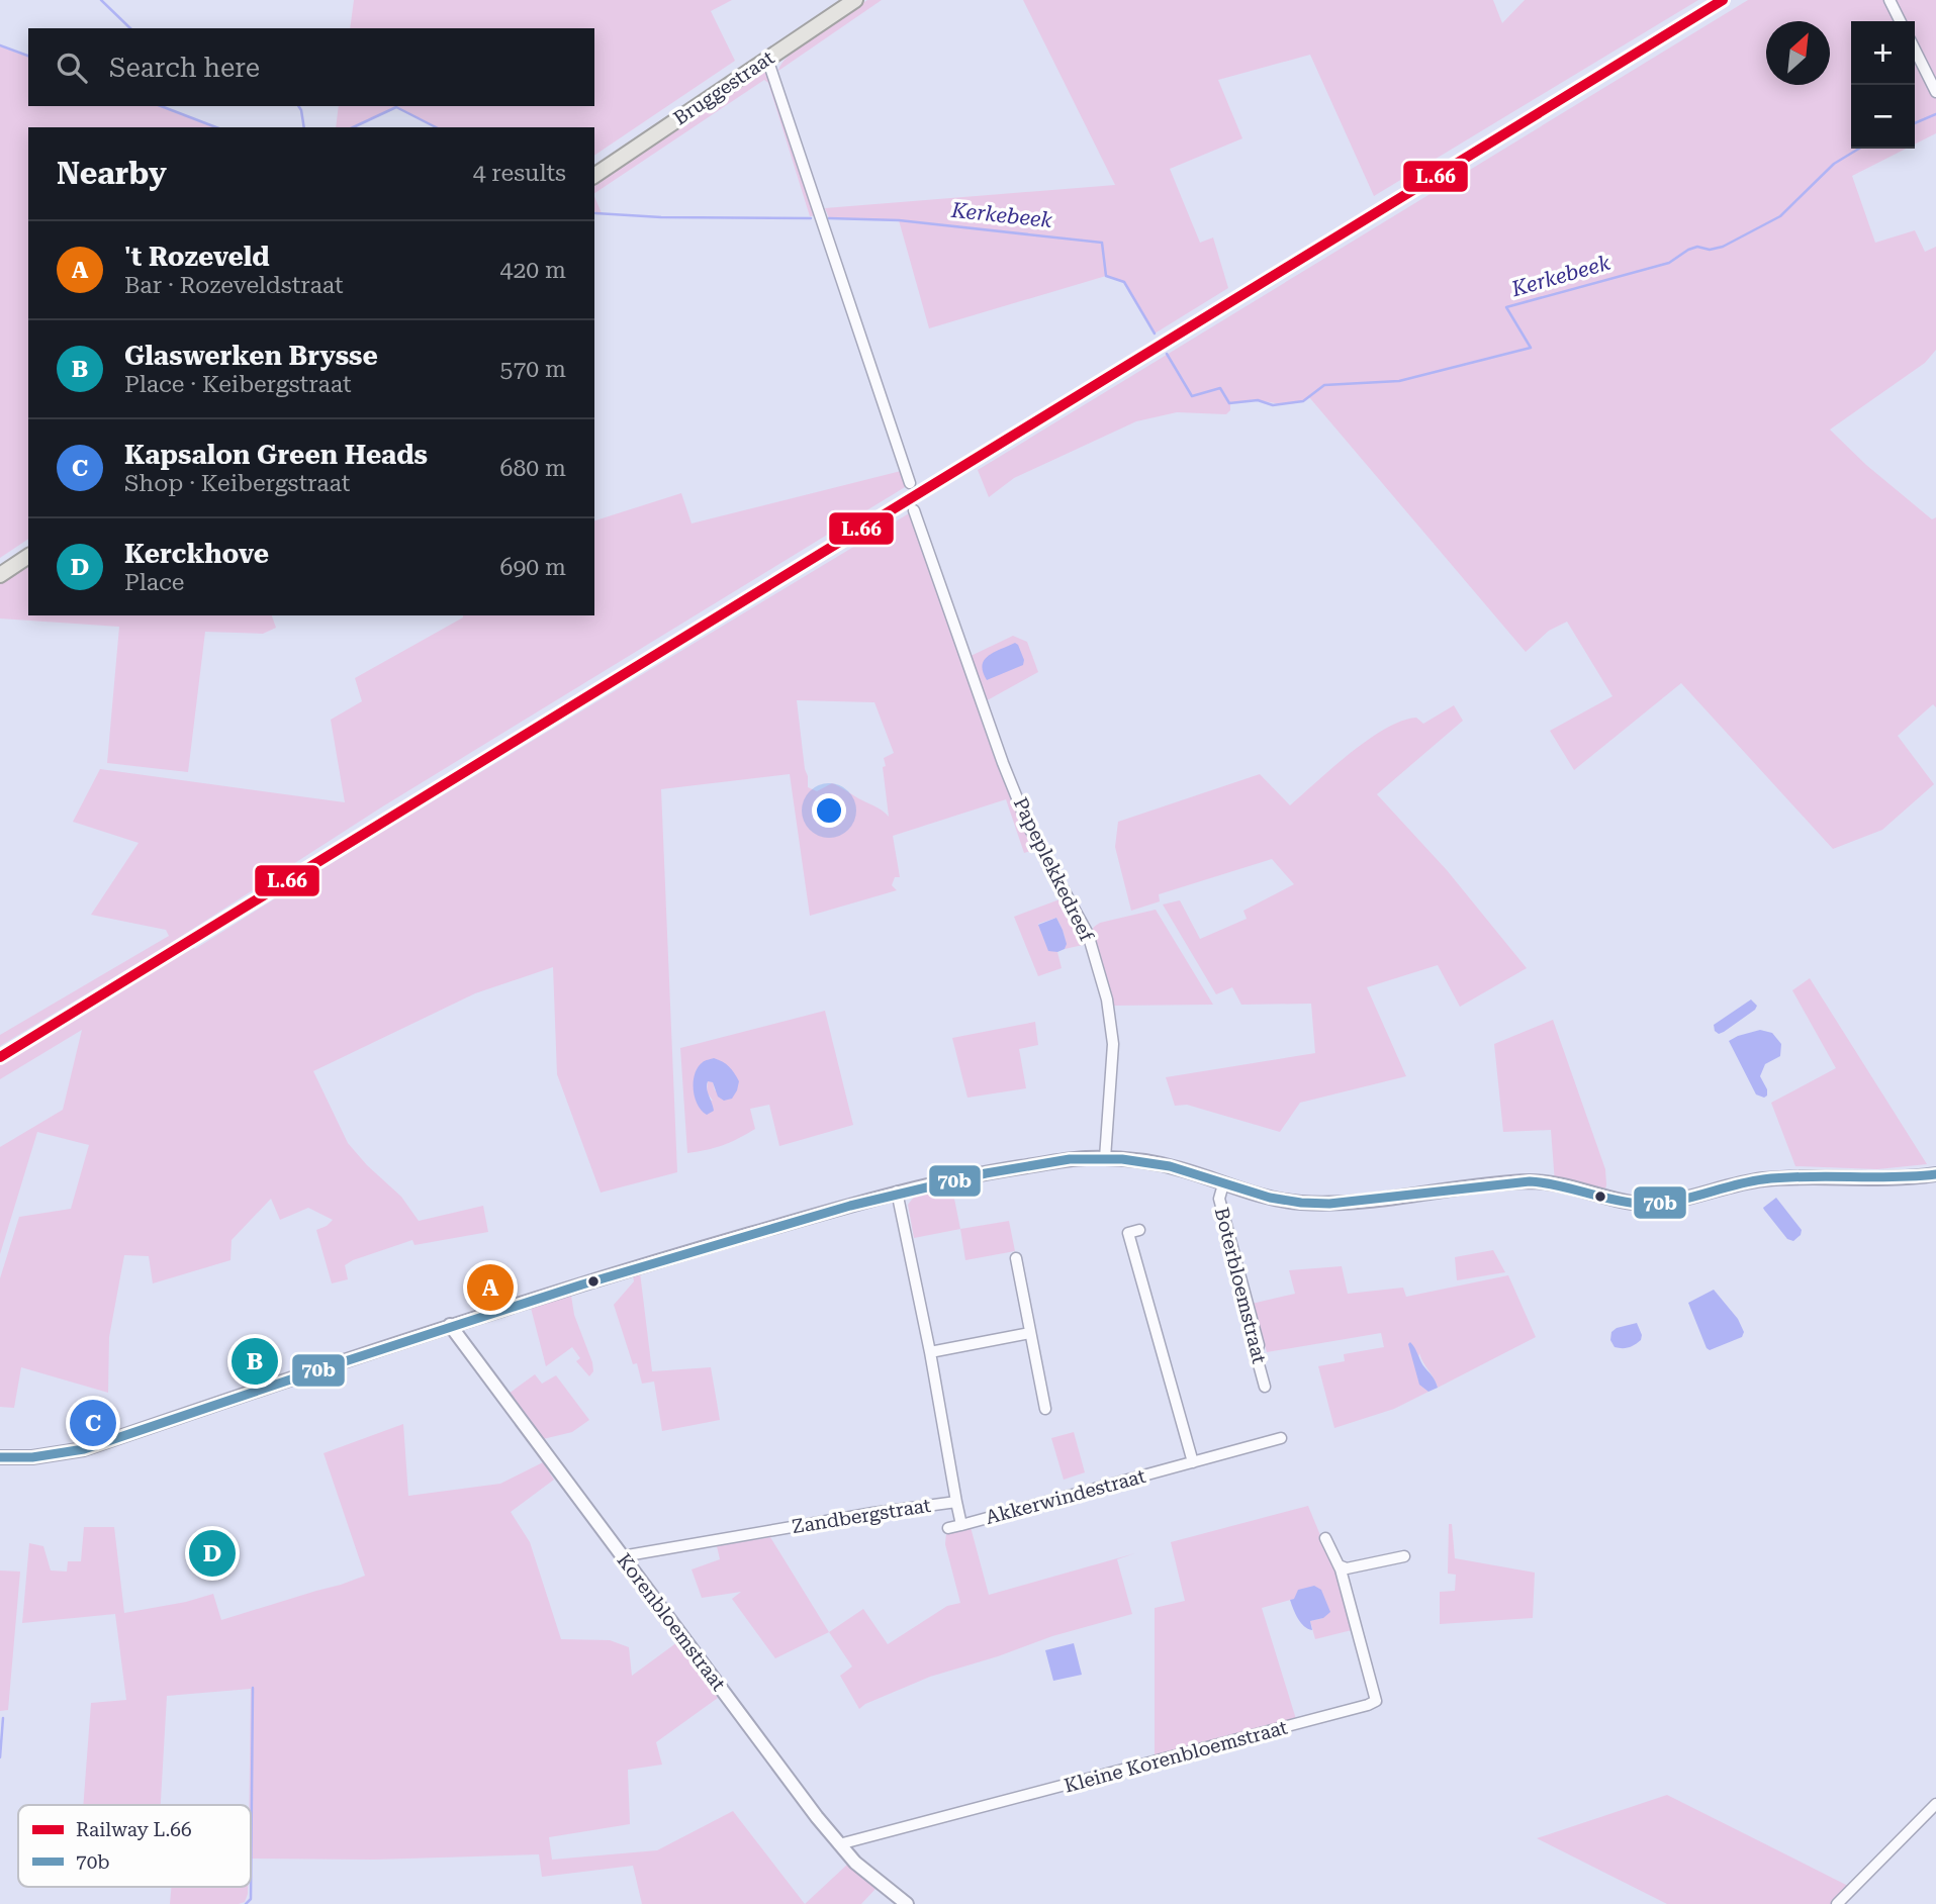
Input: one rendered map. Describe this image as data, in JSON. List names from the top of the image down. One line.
{"streets":{"main road":["Bruggestraat"],"street":["Papeplekkedreef","Boterbloemstraat","Akkerwindestraat","Zandbergstraat","Korenbloemstraat","Kleine Korenbloemstraat"]},"crossings":[["Akkerwindestraat","Zandbergstraat"],["Zandbergstraat","Korenbloemstraat"],["Korenbloemstraat","Kleine Korenbloemstraat"]],"water":["Kerkebeek"],"lines":["rail line L.66","transit line 70b"],"legend":["Railway L.66","70b"],"north":"top right","page":{"map_buttons":["+","−"],"search":"Search here","heading":["Nearby","4 results"],"list":[{"mark":"A","name":"'t Rozeveld","note":"Bar · Rozeveldstraat","value":"420 m"},{"mark":"B","name":"Glaswerken Brysse","note":"Place · Keibergstraat","value":"570 m"},{"mark":"C","name":"Kapsalon Green Heads","note":"Shop · Keibergstraat","value":"680 m"},{"mark":"D","name":"Kerckhove","note":"Place","value":"690 m"}],"pins":["A","B","C","D"]}}
